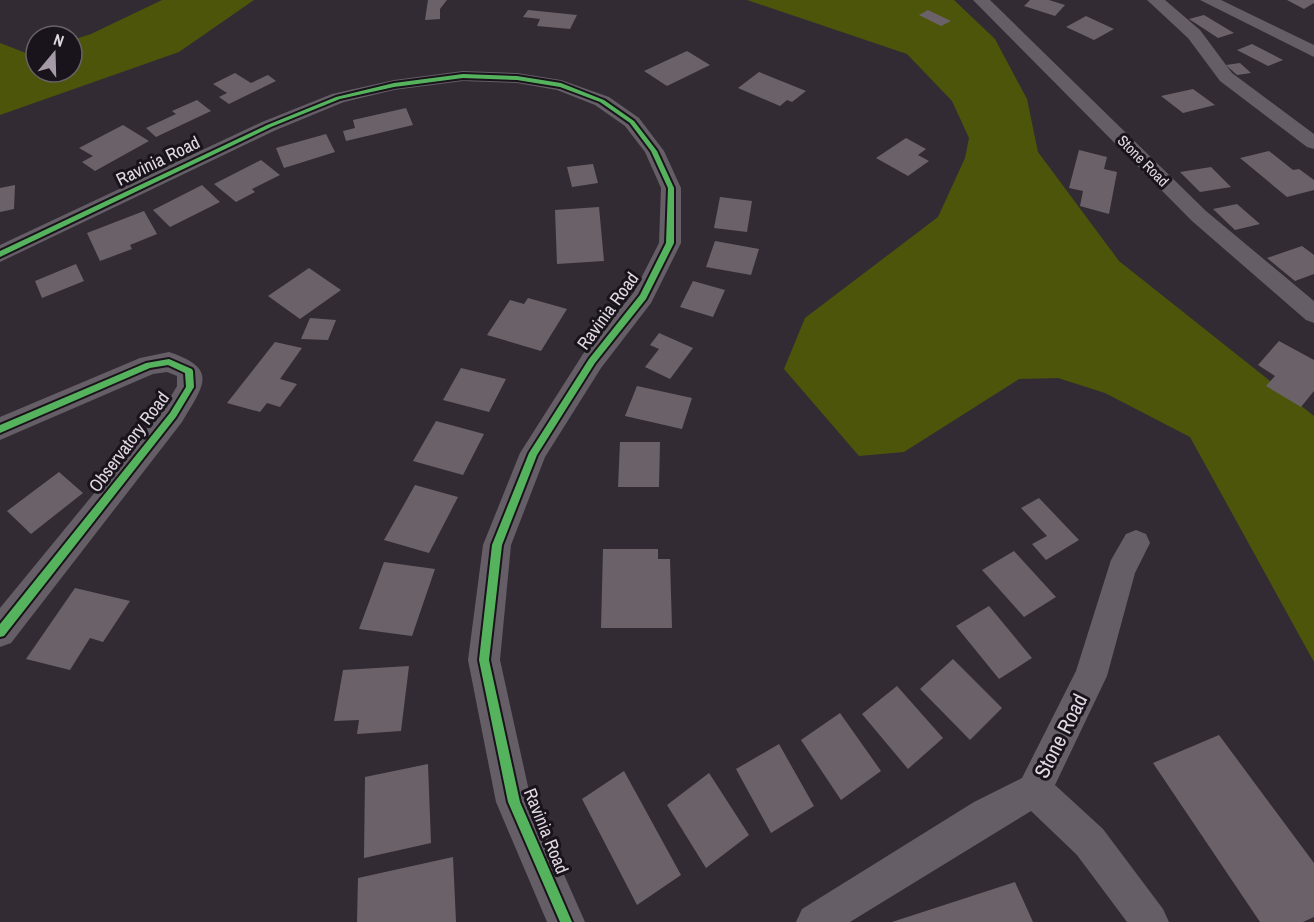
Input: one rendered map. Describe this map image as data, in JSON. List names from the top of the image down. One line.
{"streets":{"street":["Ravinia Road","Stone Road","Observatory Road"]},"north":"top"}
